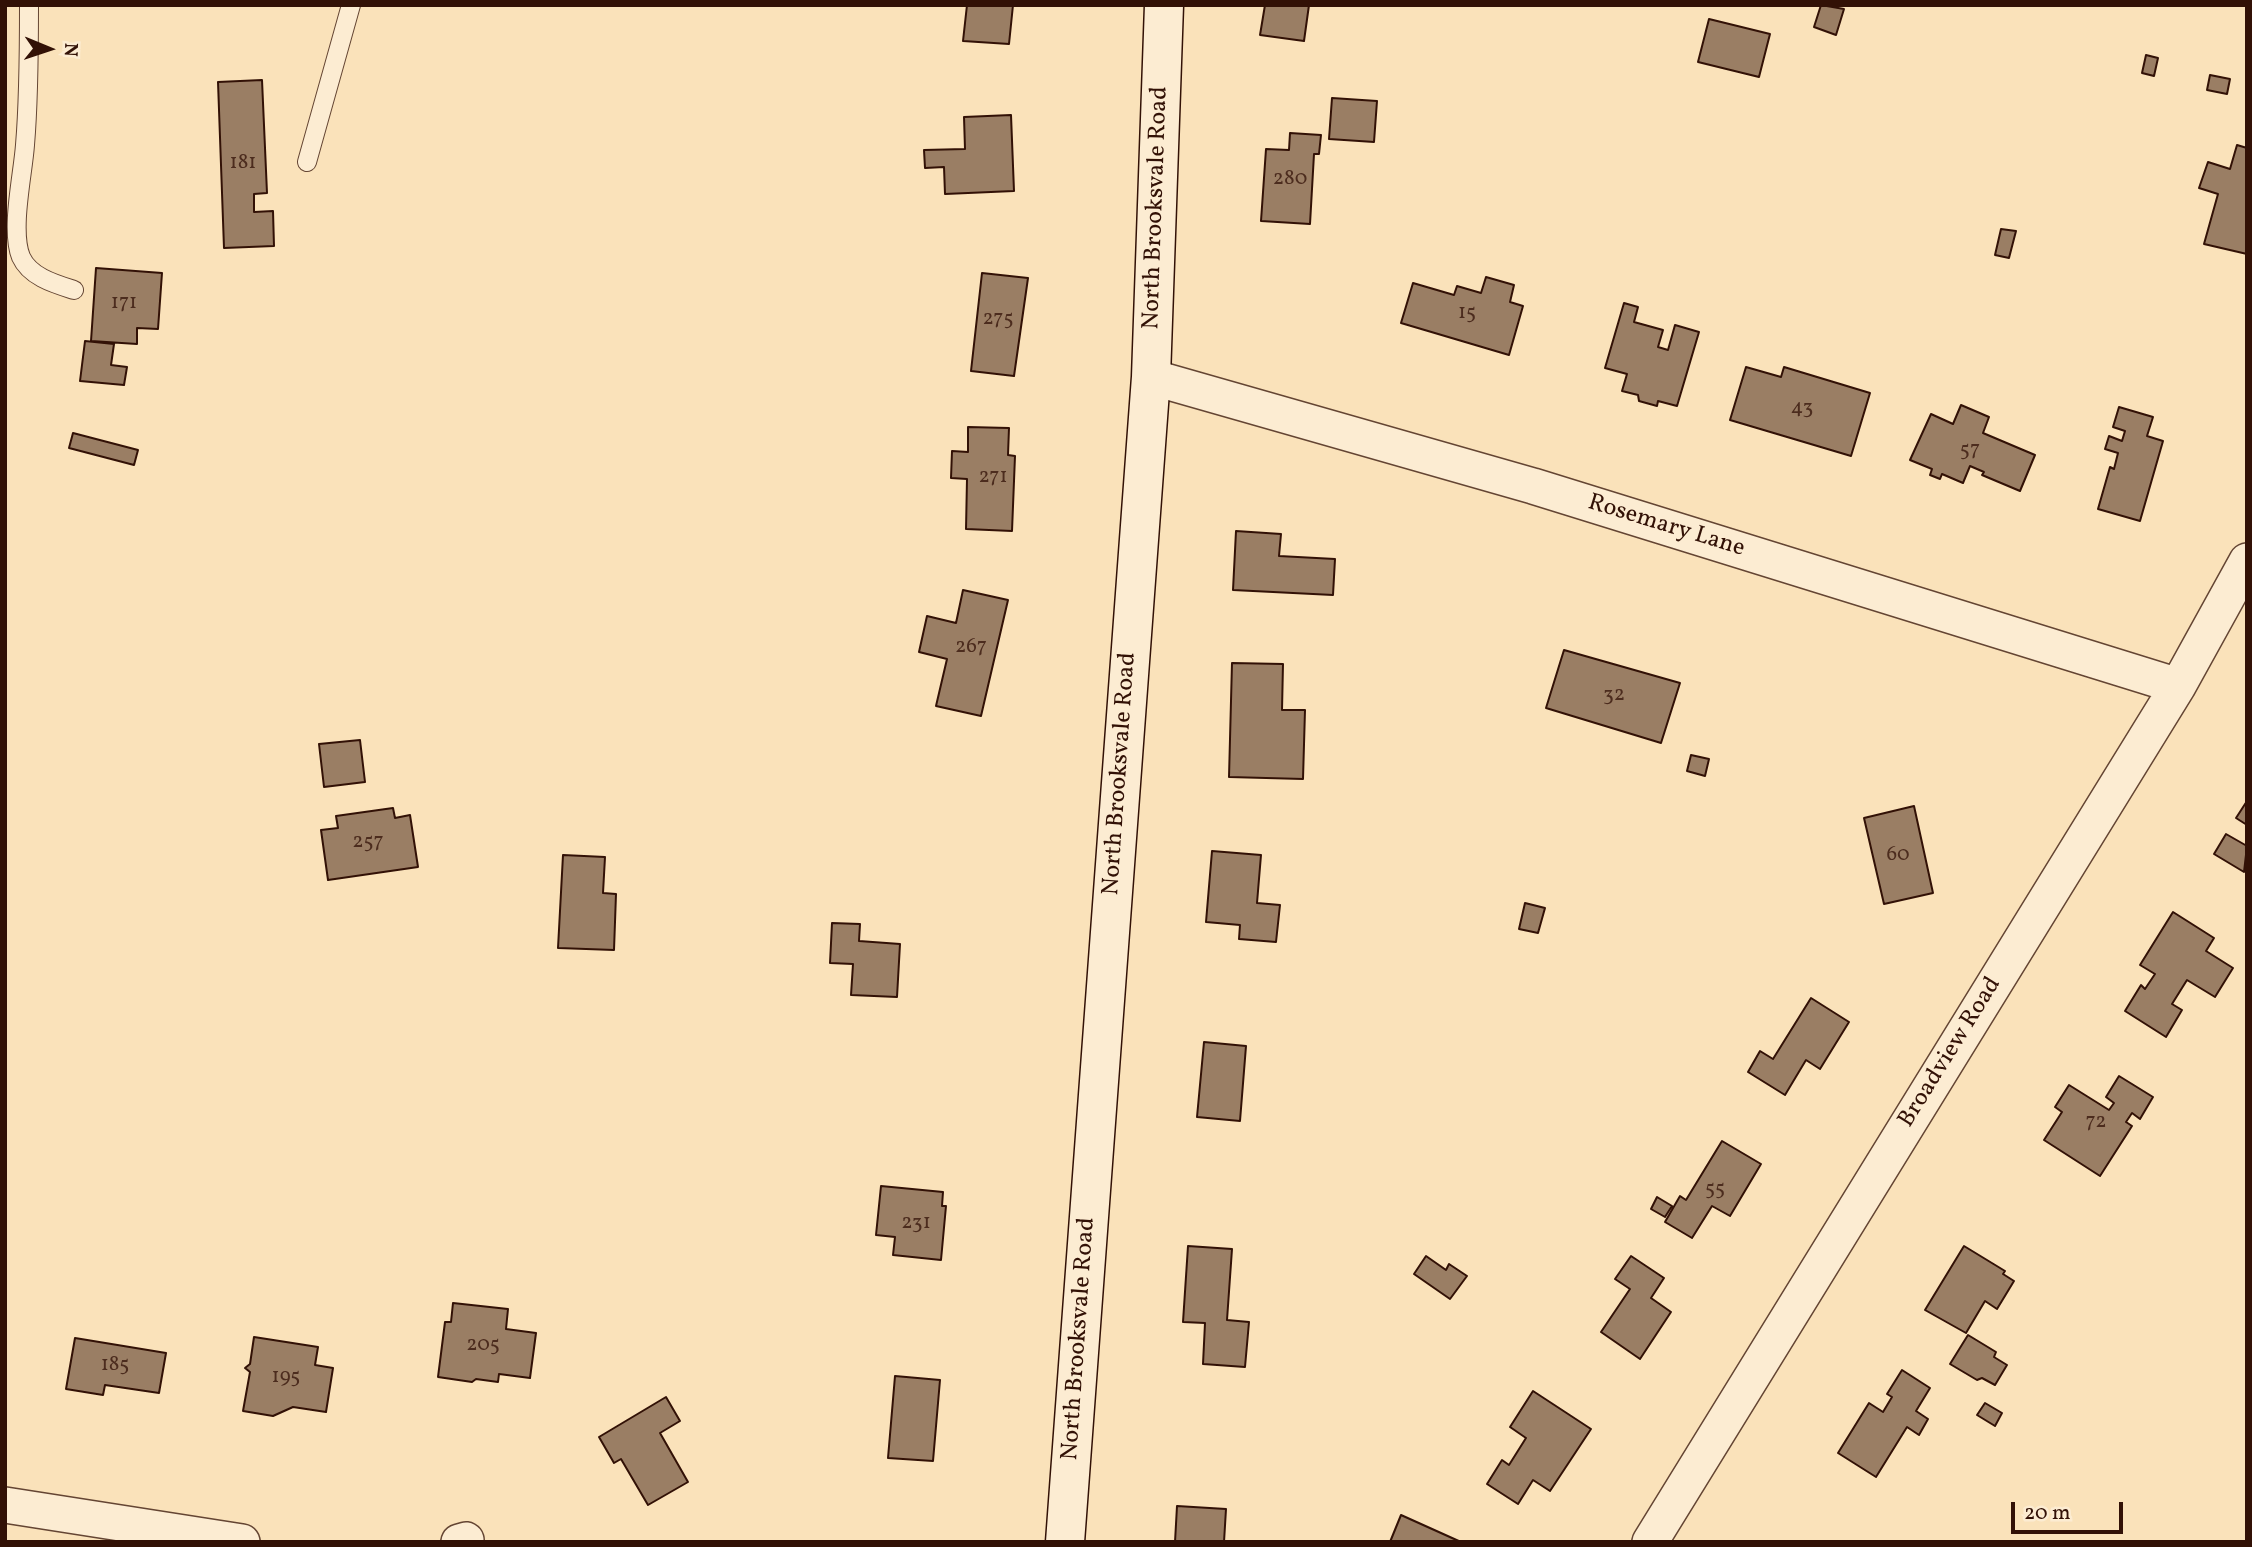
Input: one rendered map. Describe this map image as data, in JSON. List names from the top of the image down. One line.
{"streets":{"main road":["North Brooksvale Road"],"street":["Rosemary Lane","Broadview Road"]},"crossings":[["North Brooksvale Road","Rosemary Lane"],["Rosemary Lane","Broadview Road"]],"house_numbers":["181","280","171","15","275","43","57","271","267","32","257","60","72","55","231","205","185","195"],"scale_bar":"20 m","north":"right"}
